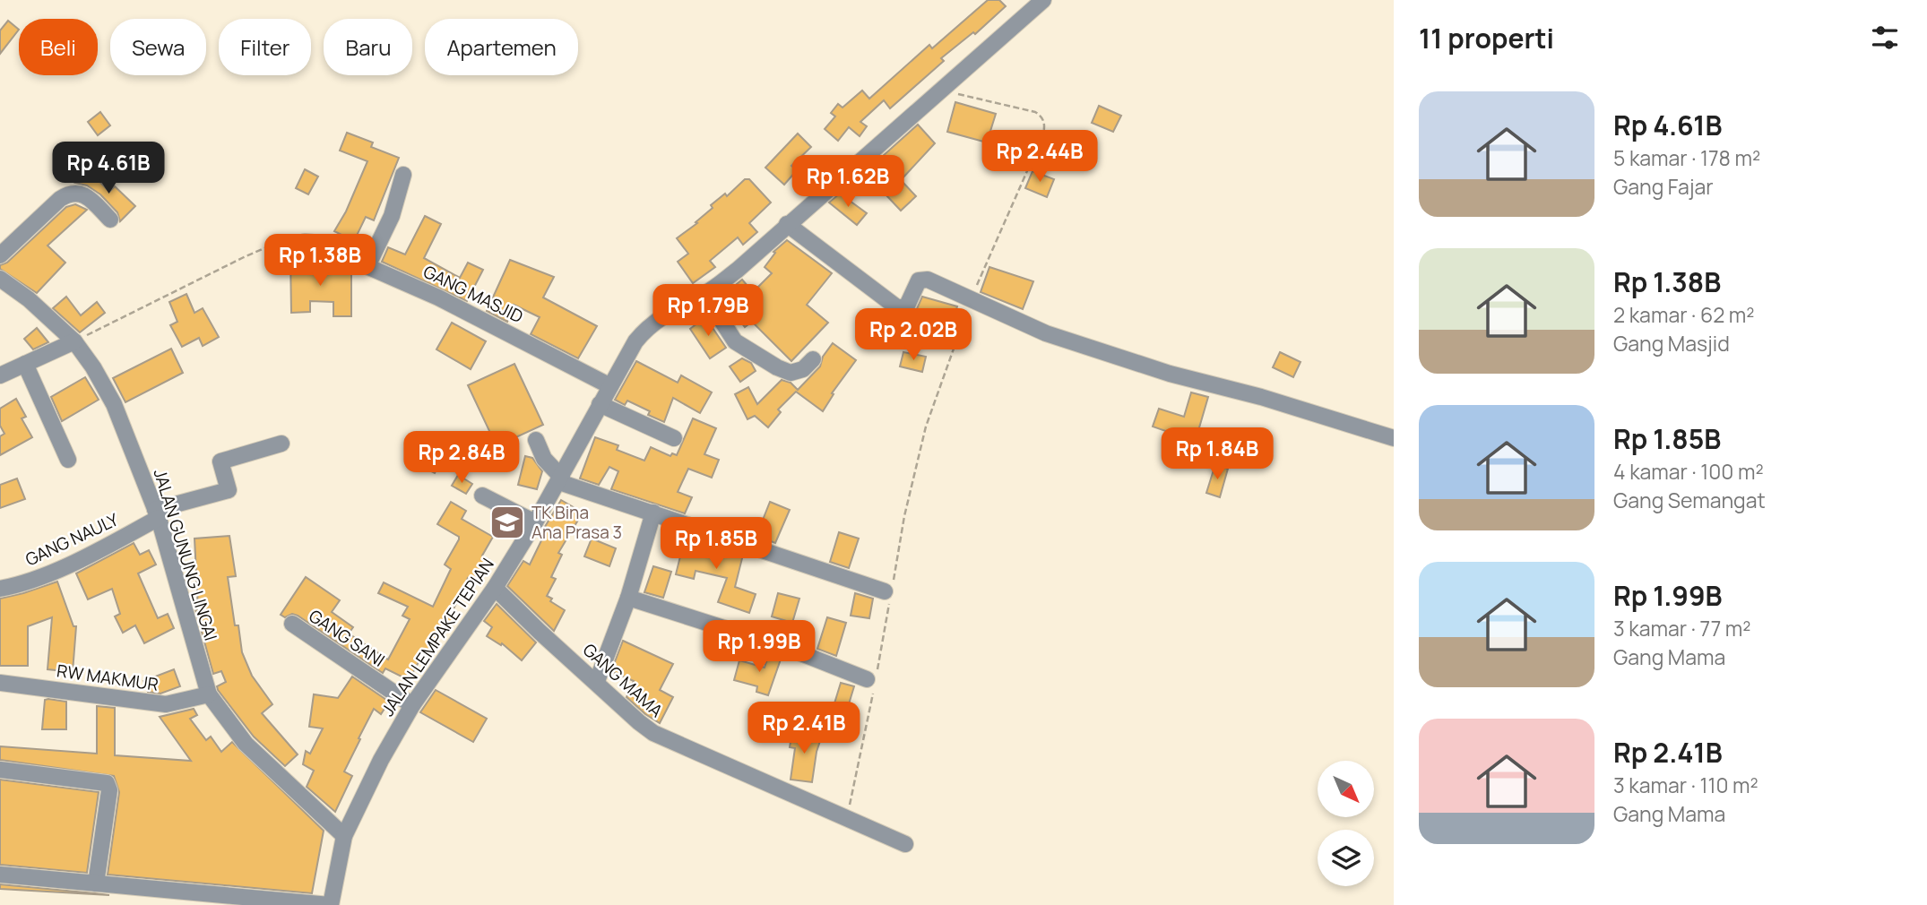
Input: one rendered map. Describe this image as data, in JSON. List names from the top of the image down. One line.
{"streets":{"street":["GANG MASJID","GANG NAULY","JALAN GUNUNG LINGAI","JALAN LEMPAKE TEPIAN","GANG SANI","RW MAKMUR","GANG MAMA"]},"crossings":[["GANG MASJID","JALAN LEMPAKE TEPIAN"],["GANG NAULY","JALAN GUNUNG LINGAI"],["JALAN GUNUNG LINGAI","JALAN LEMPAKE TEPIAN"],["JALAN GUNUNG LINGAI","RW MAKMUR"],["JALAN LEMPAKE TEPIAN","GANG SANI"],["JALAN LEMPAKE TEPIAN","GANG MAMA"]],"places":{"school or university":["TK Bina Ana Prasa 3"]},"north":"bottom right","page":{"heading":"11 properti","chip":["Beli","Sewa","Filter","Baru","Apartemen"],"list":[{"name":"Rp 4.61B","note":"5 kamar · 178 m² · Gang Fajar"},{"name":"Rp 1.38B","note":"2 kamar · 62 m² · Gang Masjid"},{"name":"Rp 1.85B","note":"4 kamar · 100 m² · Gang Semangat"},{"name":"Rp 1.99B","note":"3 kamar · 77 m² · Gang Mama"},{"name":"Rp 2.41B","note":"3 kamar · 110 m² · Gang Mama"}],"price":["Rp 2.44B","Rp 4.61B","Rp 1.62B","Rp 1.38B","Rp 1.79B","Rp 2.02B","Rp 1.84B","Rp 2.84B","Rp 1.85B","Rp 1.99B","Rp 2.41B"]}}
